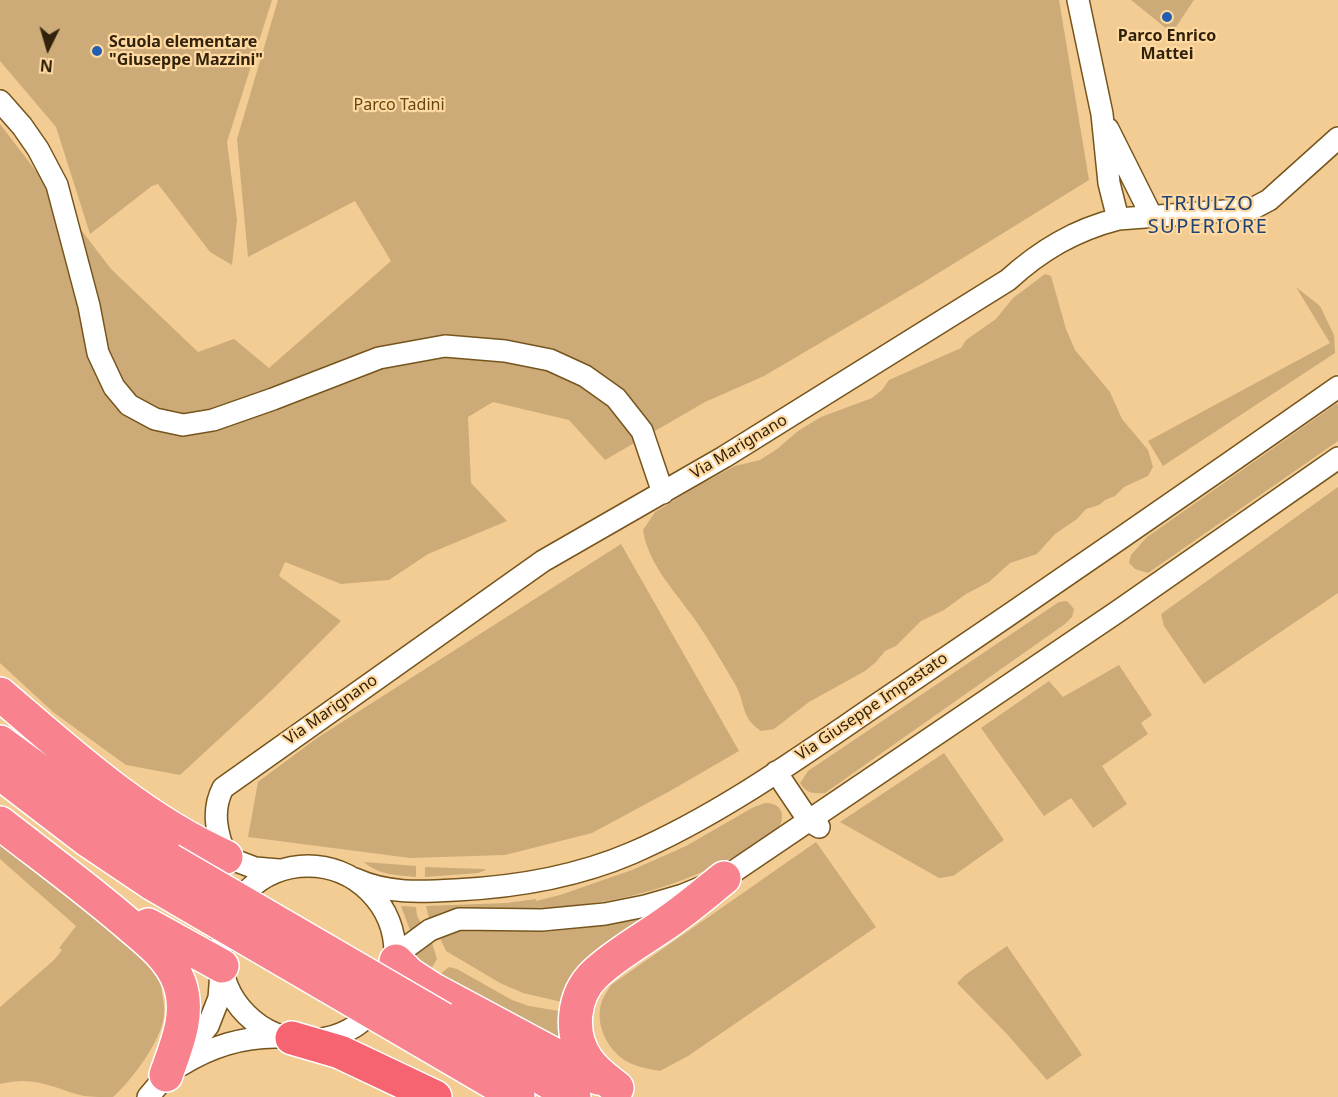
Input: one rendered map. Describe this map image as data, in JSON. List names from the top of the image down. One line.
{"streets":{"street":["Via Marignano","Via Giuseppe Impastato"]},"districts":["TRIULZO SUPERIORE"],"parks":["Parco Tadini"],"places":["Parco Enrico Mattei","Scuola elementare \"Giuseppe Mazzini\""],"north":"bottom"}
